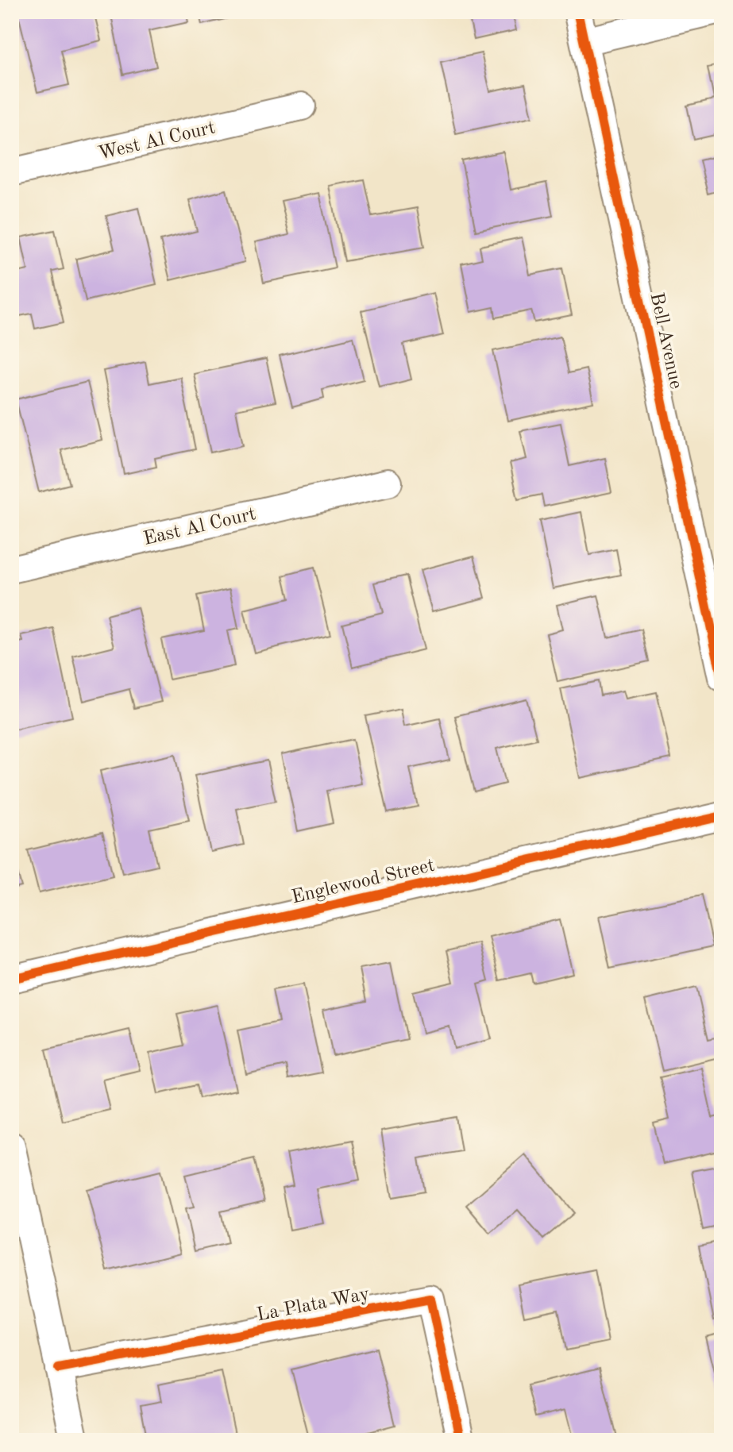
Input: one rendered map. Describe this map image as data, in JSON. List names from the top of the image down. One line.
{"streets":{"street":["West Al Court","Bell Avenue","East Al Court","Englewood Street","La Plata Way"]}}
